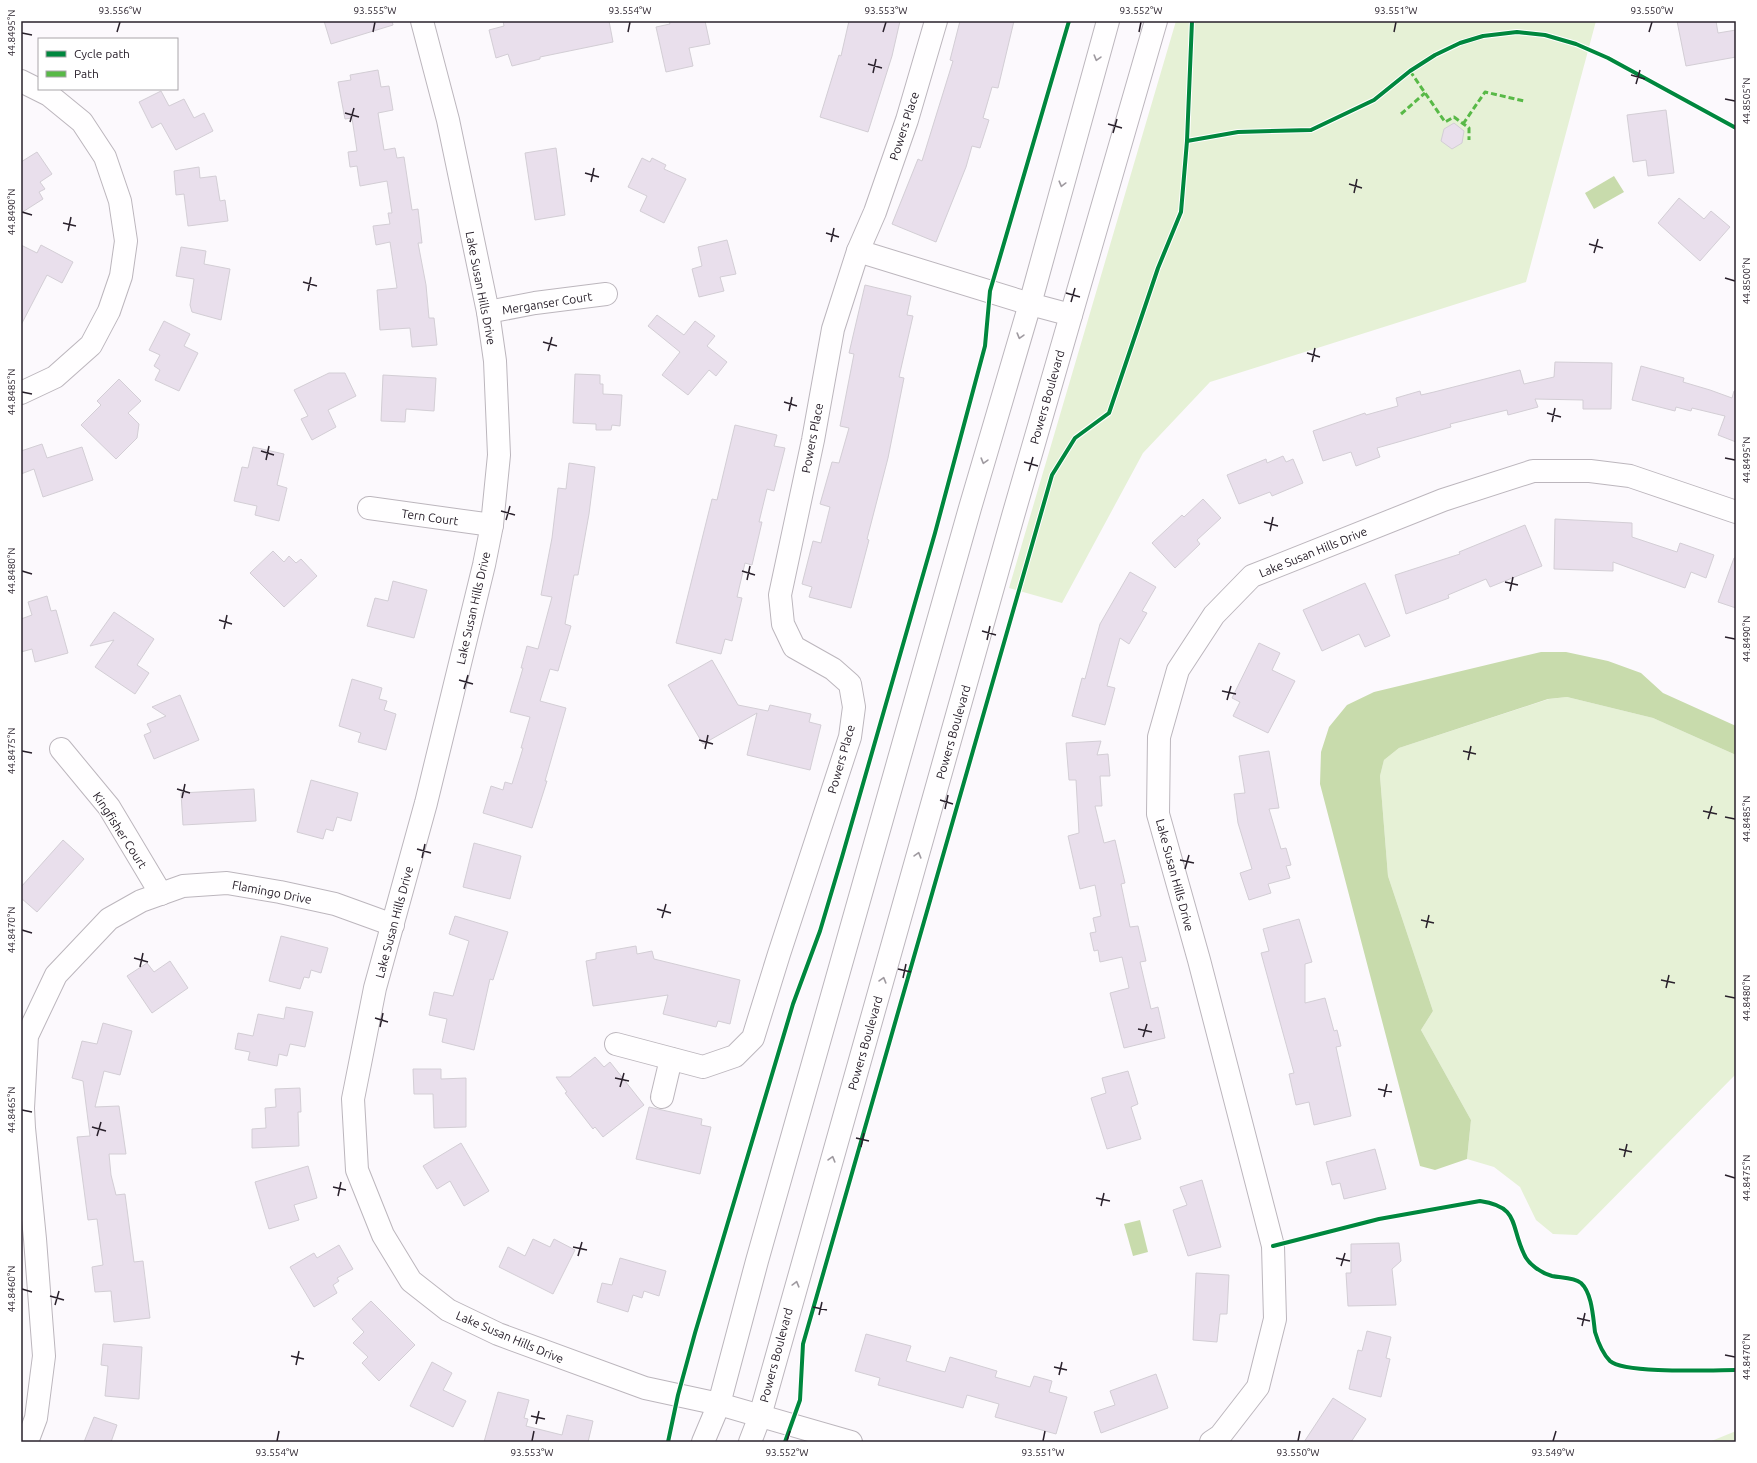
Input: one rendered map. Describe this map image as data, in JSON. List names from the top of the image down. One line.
{"streets":{"street":["Powers Place","Lake Susan Hills Drive","Merganser Court","Powers Boulevard","Tern Court","Kingfisher Court","Flamingo Drive"]},"crossings":[["Lake Susan Hills Drive","Merganser Court"],["Lake Susan Hills Drive","Powers Boulevard"],["Lake Susan Hills Drive","Tern Court"],["Lake Susan Hills Drive","Flamingo Drive"],["Kingfisher Court","Flamingo Drive"]],"legend":["Cycle path","Path"],"coordinates":["93.556°W","93.555°W","93.554°W","93.553°W","93.552°W","93.551°W","93.550°W","44.8495°N","44.8505°N","44.8490°N","44.8500°N","44.8485°N","44.8480°N","44.8475°N","44.8470°N","44.8465°N","44.8460°N","93.549°W"]}
